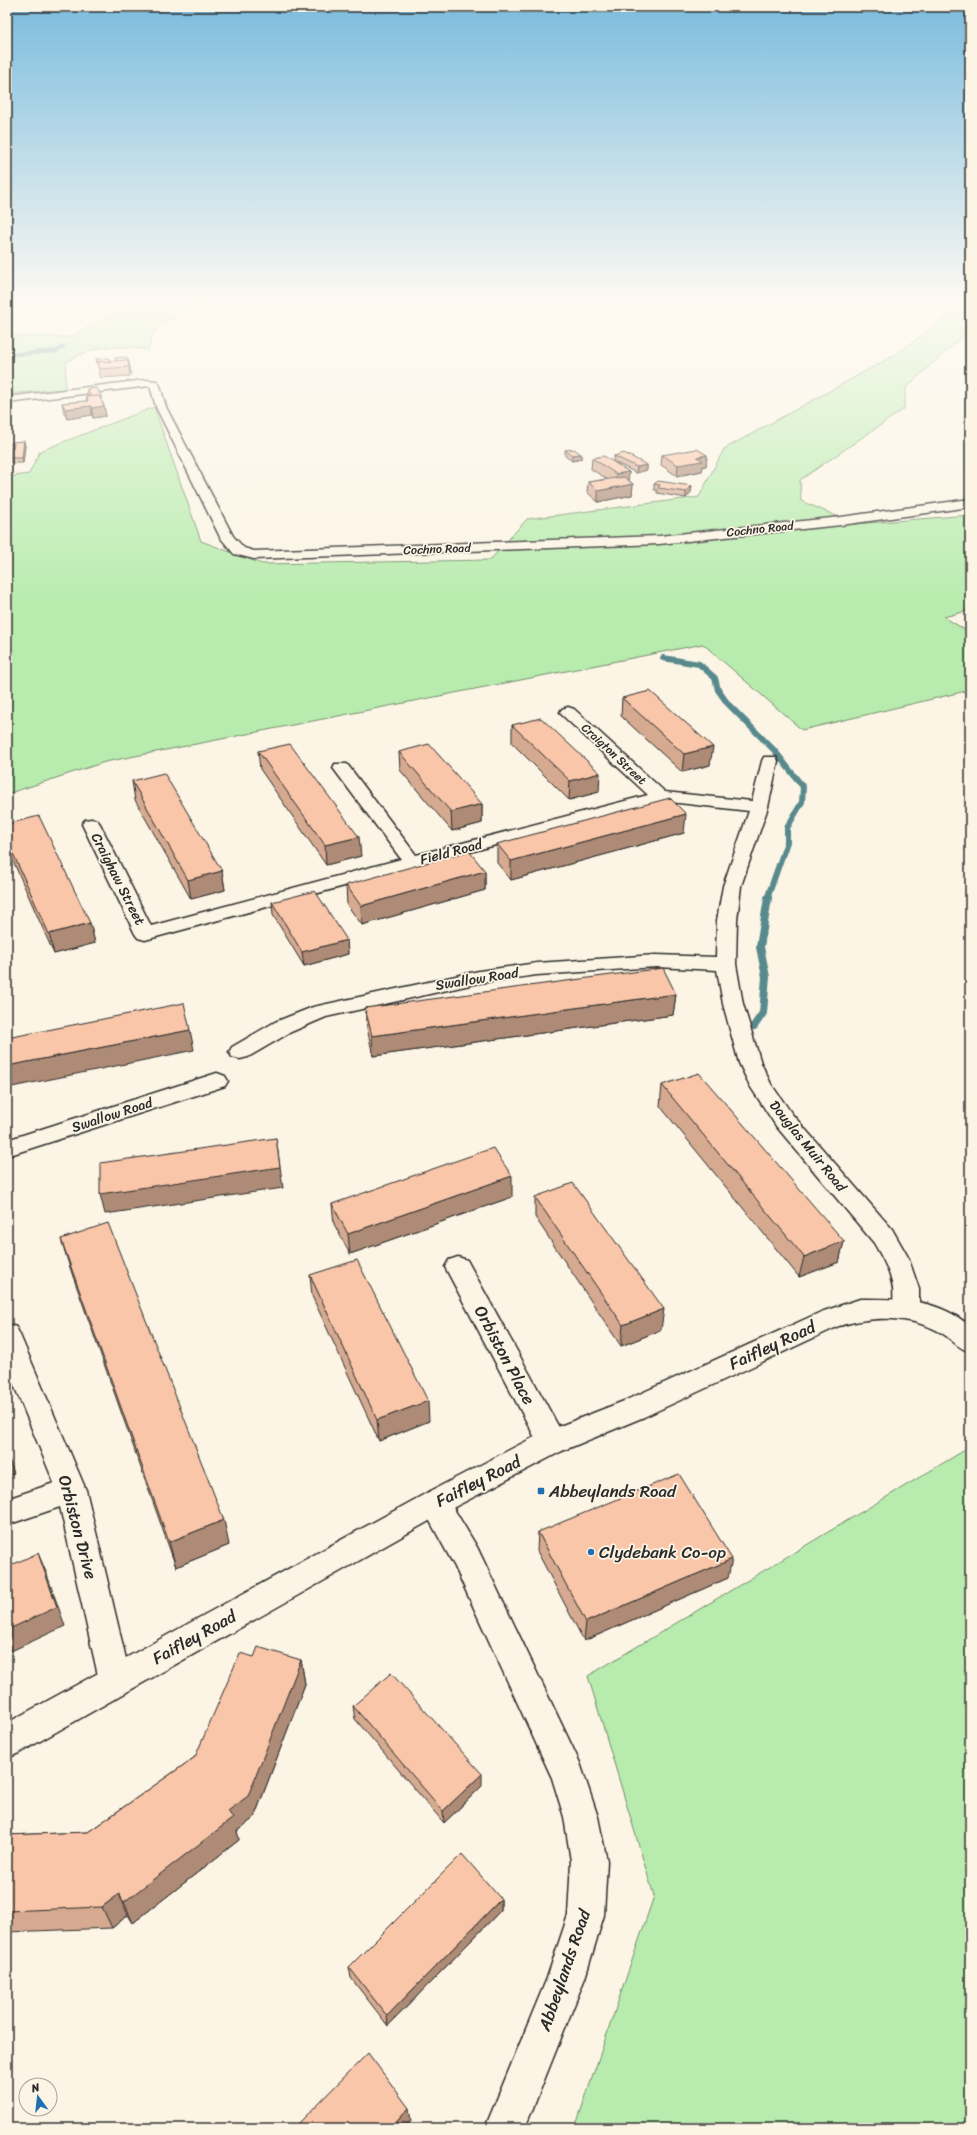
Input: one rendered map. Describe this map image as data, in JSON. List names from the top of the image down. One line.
{"streets":{"street":["Cochno Road","Craigton Street","Field Road","Craighaw Street","Swallow Road","Douglas Muir Road","Faifley Road","Orbiston Place","Orbiston Drive","Abbeylands Road"]},"crossings":[["Craigton Street","Field Road"],["Field Road","Craighaw Street"],["Field Road","Douglas Muir Road"],["Swallow Road","Douglas Muir Road"],["Douglas Muir Road","Faifley Road"],["Faifley Road","Orbiston Place"],["Faifley Road","Orbiston Drive"],["Faifley Road","Abbeylands Road"]],"places":{"transit":["Abbeylands Road"],"other":["Clydebank Co-op"]},"north":"top"}
